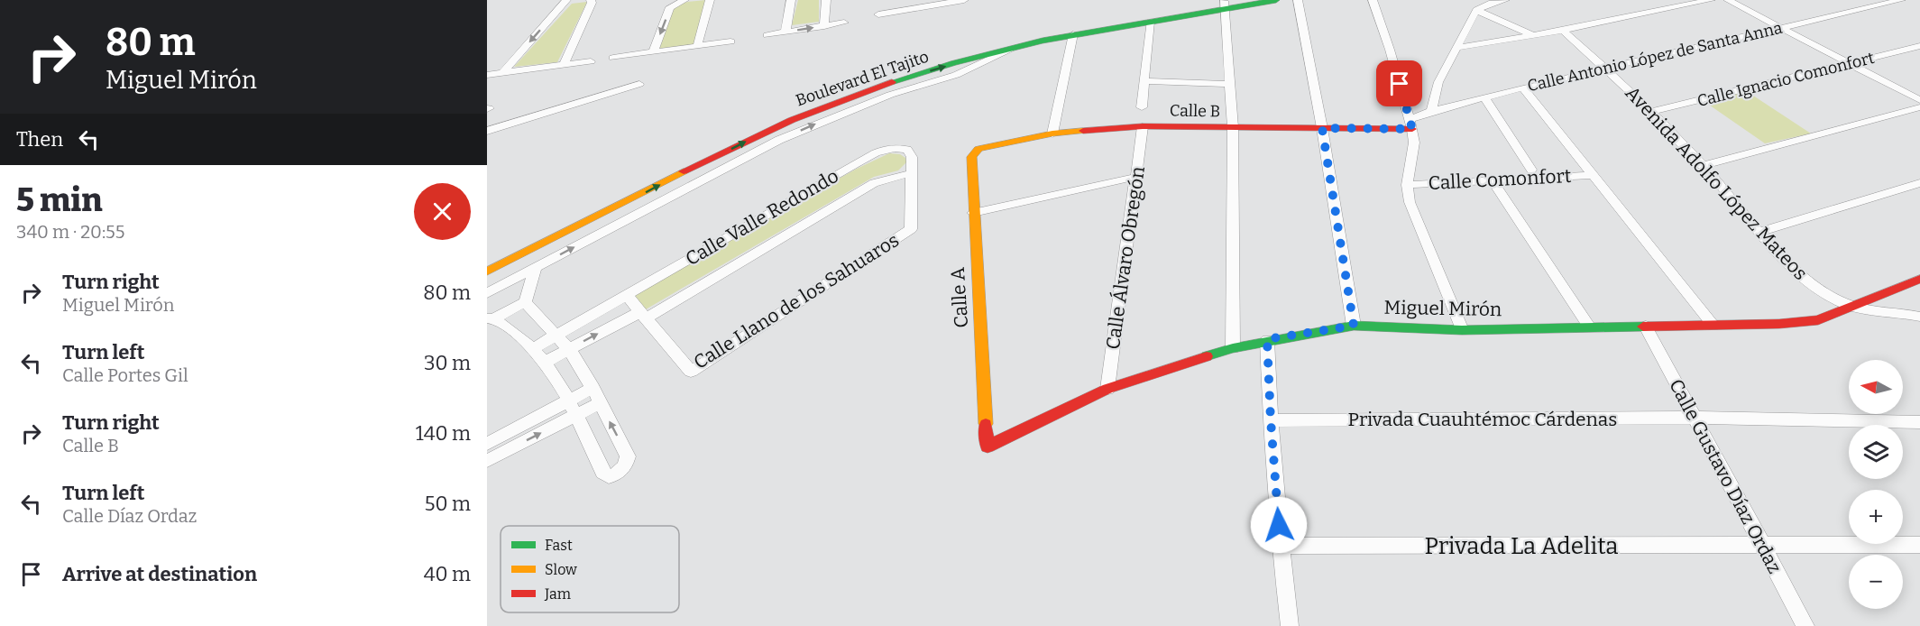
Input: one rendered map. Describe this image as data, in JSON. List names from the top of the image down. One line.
{"streets":{"main road":["Boulevard El Tajito","Calle B","Calle A","Miguel Mirón"],"street":["Calle Antonio López de Santa Anna","Calle Ignacio Comonfort","Calle Comonfort","Avenida Adolfo López Mateos","Calle Valle Redondo","Calle Álvaro Obregón","Calle Llano de los Sahuaros","Privada Cuauhtémoc Cárdenas","Calle Gustavo Díaz Ordaz","Privada La Adelita"]},"crossings":[["Calle Antonio López de Santa Anna","Calle B"],["Calle Antonio López de Santa Anna","Avenida Adolfo López Mateos"],["Calle Ignacio Comonfort","Avenida Adolfo López Mateos"],["Calle B","Calle Álvaro Obregón"],["Calle B","Calle A"],["Avenida Adolfo López Mateos","Miguel Mirón"],["Calle Valle Redondo","Calle Llano de los Sahuaros"],["Calle Álvaro Obregón","Miguel Mirón"],["Calle A","Miguel Mirón"],["Miguel Mirón","Calle Gustavo Díaz Ordaz"],["Privada Cuauhtémoc Cárdenas","Calle Gustavo Díaz Ordaz"],["Calle Gustavo Díaz Ordaz","Privada La Adelita"]],"legend":["Fast","Slow","Jam"],"north":"left","page":{"turn":["80 m","Miguel Mirón"],"then":"Then","heading":["5 min","340 m · 20:55"],"list":[{"name":"Turn right","note":"Miguel Mirón","value":"80 m"},{"name":"Turn left","note":"Calle Portes Gil","value":"30 m"},{"name":"Turn right","note":"Calle B","value":"140 m"},{"name":"Turn left","note":"Calle Díaz Ordaz","value":"50 m"},{"name":"Arrive at destination","value":"40 m"}],"map_buttons":["+","−"]}}
